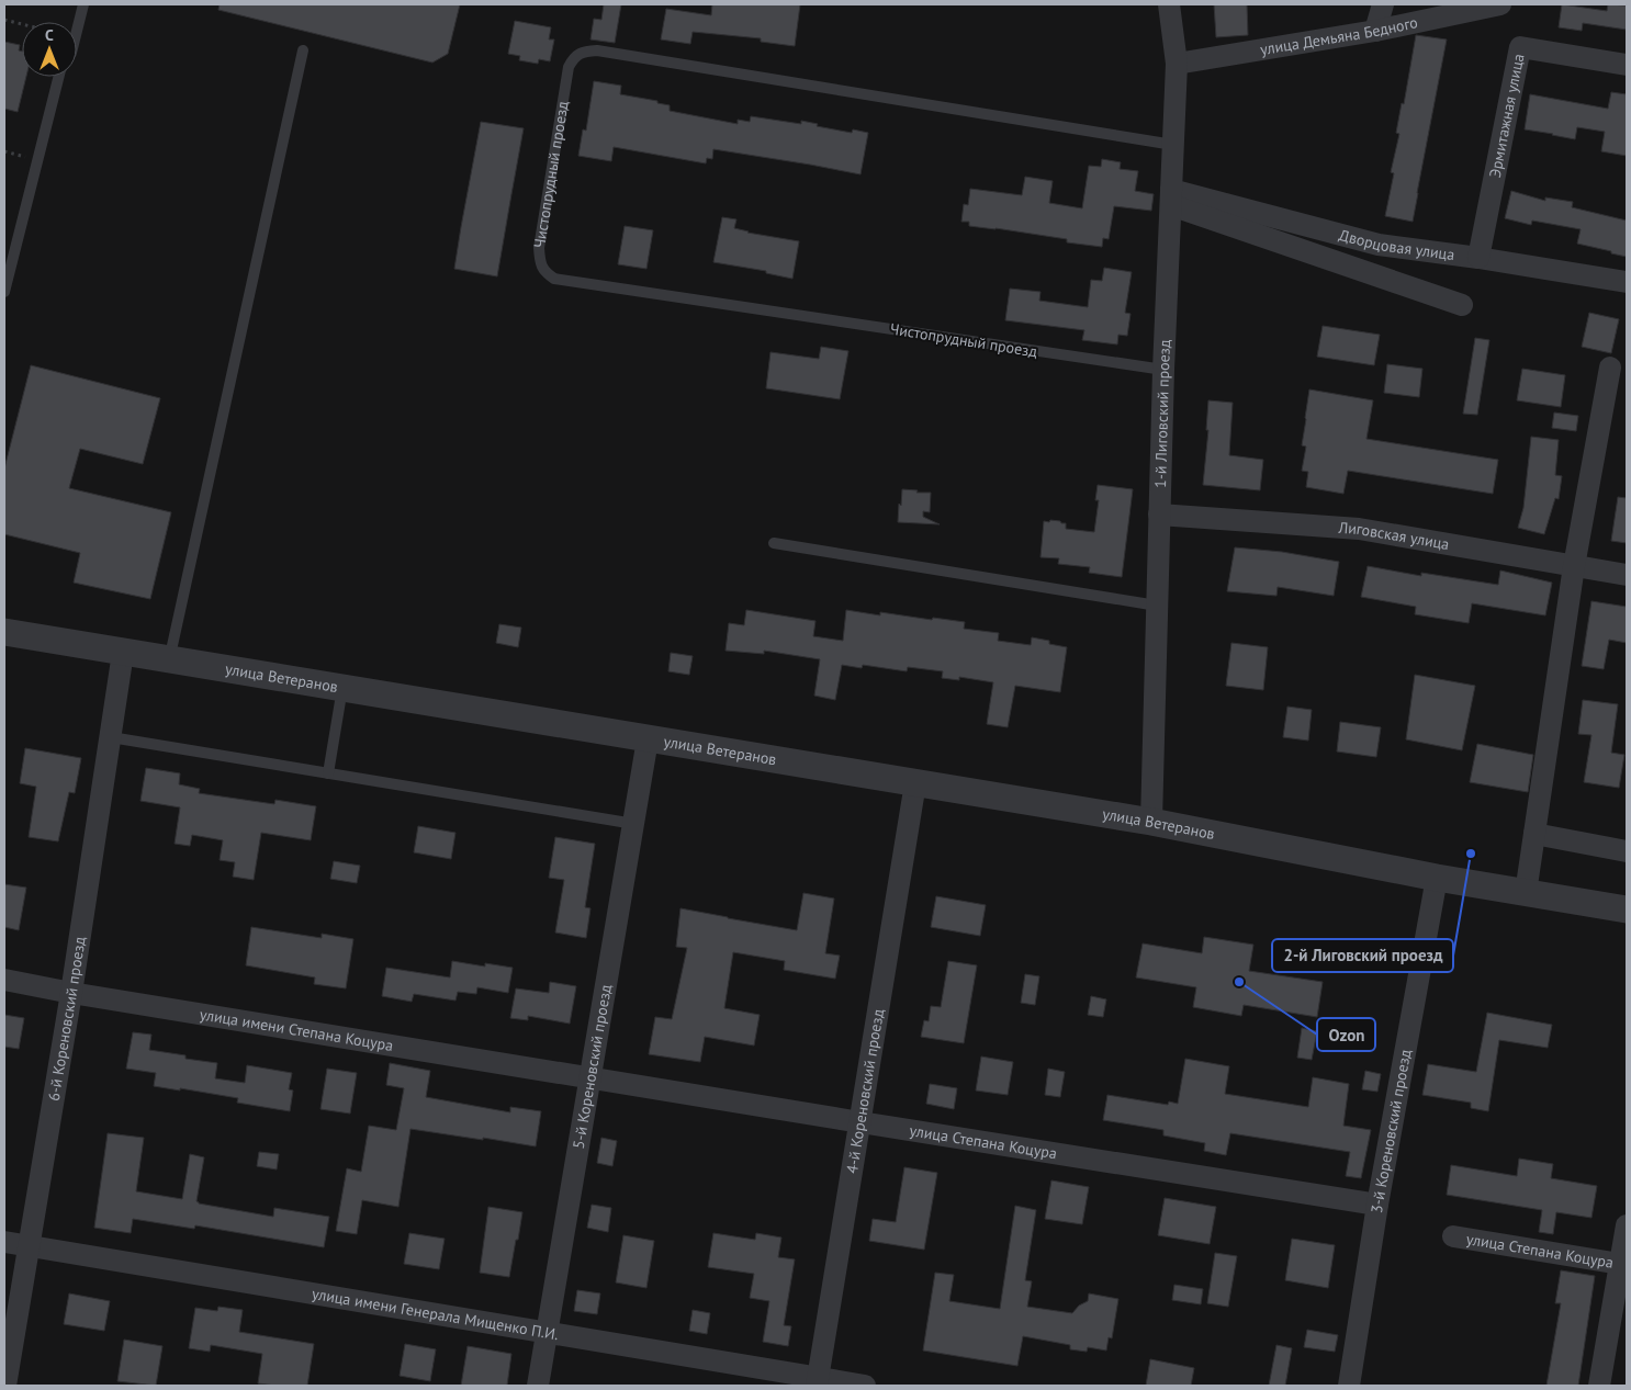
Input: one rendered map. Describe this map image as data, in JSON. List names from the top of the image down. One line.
{"streets":{"street":["улица Демьяна Бедного","Эрмитажная улица","Дворцовая улица","1-й Лиговский проезд","Лиговская улица","улица Ветеранов","6-й Кореновский проезд","улица имени Степана Коцура","5-й Кореновский проезд","4-й Кореновский проезд","3-й Кореновский проезд","улица Степана Коцура","улица имени Генерала Мищенко П.И."],"lane":["Чистопрудный проезд"]},"crossings":[["улица Демьяна Бедного","1-й Лиговский проезд"],["Эрмитажная улица","Дворцовая улица"],["Чистопрудный проезд","1-й Лиговский проезд"],["Дворцовая улица","1-й Лиговский проезд"],["1-й Лиговский проезд","Лиговская улица"],["1-й Лиговский проезд","улица Ветеранов"],["улица Ветеранов","6-й Кореновский проезд"],["улица Ветеранов","5-й Кореновский проезд"],["улица Ветеранов","4-й Кореновский проезд"],["улица Ветеранов","3-й Кореновский проезд"],["6-й Кореновский проезд","улица имени Степана Коцура"],["6-й Кореновский проезд","улица имени Генерала Мищенко П.И."],["улица имени Степана Коцура","5-й Кореновский проезд"],["улица имени Степана Коцура","улица Степана Коцура"],["5-й Кореновский проезд","улица Степана Коцура"],["5-й Кореновский проезд","улица имени Генерала Мищенко П.И."],["4-й Кореновский проезд","улица Степана Коцура"],["4-й Кореновский проезд","улица имени Генерала Мищенко П.И."],["3-й Кореновский проезд","улица Степана Коцура"]],"places":["2-й Лиговский проезд","Ozon"],"north":"top"}
